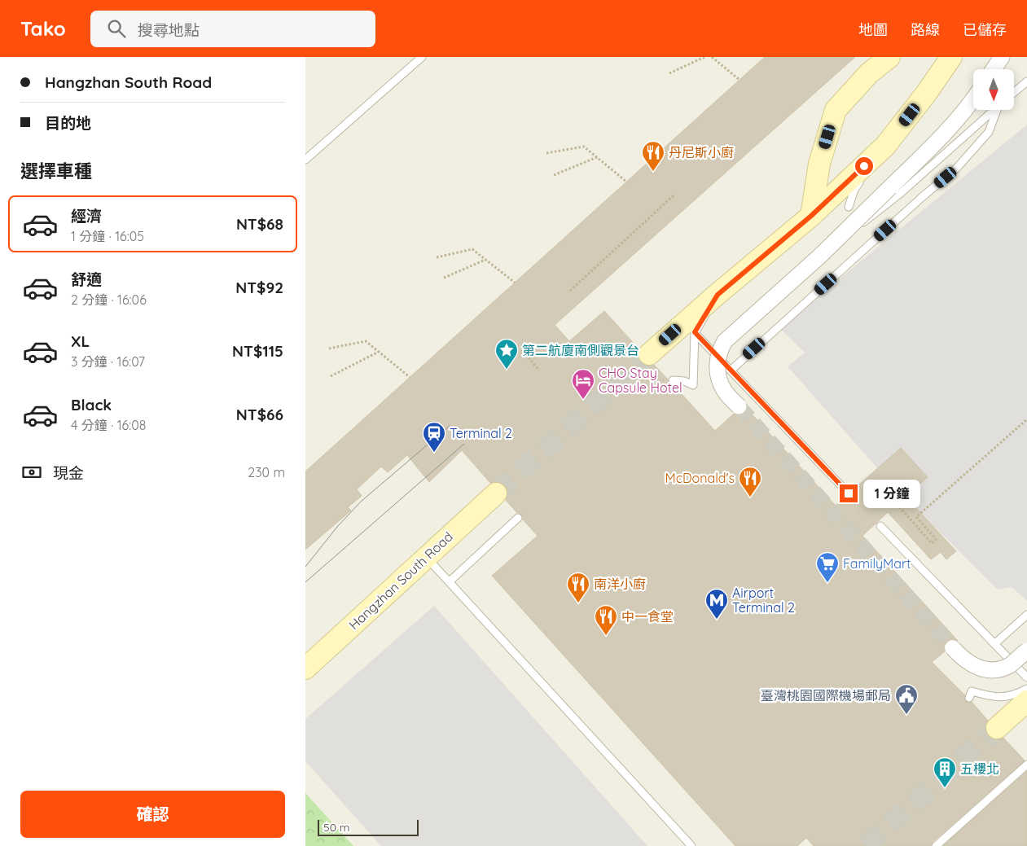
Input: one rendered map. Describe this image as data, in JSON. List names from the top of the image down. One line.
{"streets":{"street":["Hangzhan South Road"]},"places":{"restaurant":["丹尼斯小廚","McDonald's","南洋小廚","中一食堂"],"place":["第二航廈南側觀景台"],"hotel":["CHO Stay Capsule Hotel"],"station":["Terminal 2"],"supermarket":["FamilyMart"],"metro station":["Airport Terminal 2"],"public building":["臺灣桃園國際機場郵局"],"building":["五樓北"]},"scale_bar":"50 m","north":"bottom","page":{"header":"Tako","search":"搜尋地點","nav":["地圖","路線","已儲存"],"banner":["Hangzhan South Road","目的地"],"heading":"選擇車種","list":[{"name":"經濟","note":"1 分鐘 · 16:05","value":"NT$68"},{"name":"舒適","note":"2 分鐘 · 16:06","value":"NT$92"},{"name":"XL","note":"3 分鐘 · 16:07","value":"NT$115"},{"name":"Black","note":"4 分鐘 · 16:08","value":"NT$66"}],"pay":["現金","230 m"],"bubble":"1 分鐘","buttons":"確認","scale":"50 m"}}
